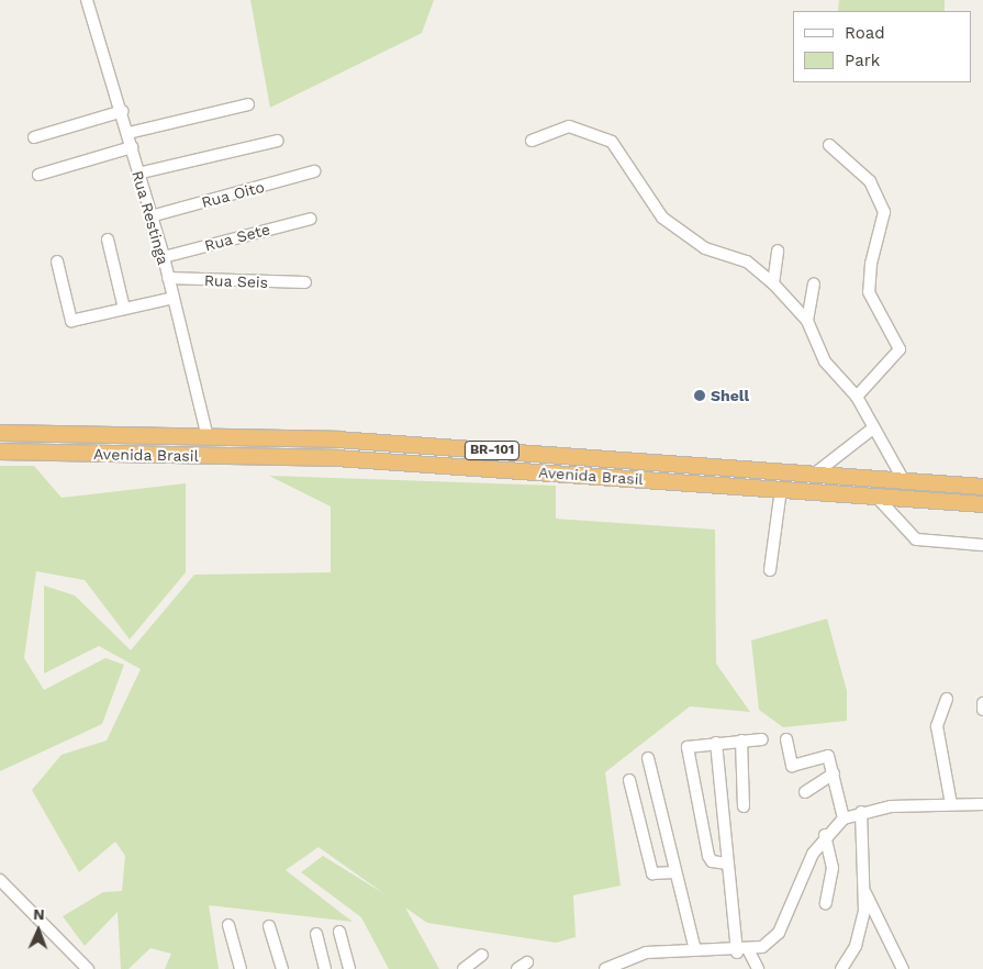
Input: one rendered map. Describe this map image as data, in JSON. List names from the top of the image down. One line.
{"streets":{"highway":["BR-101","Avenida Brasil"],"street":["Rua Oito","Rua Restinga","Rua Sete","Rua Seis"]},"crossings":[["Rua Oito","Rua Restinga"],["Rua Restinga","Rua Sete"],["Rua Restinga","Rua Seis"],["Rua Restinga","Avenida Brasil"]],"places":["Shell"],"legend":["Road","Park"],"north":"top"}
